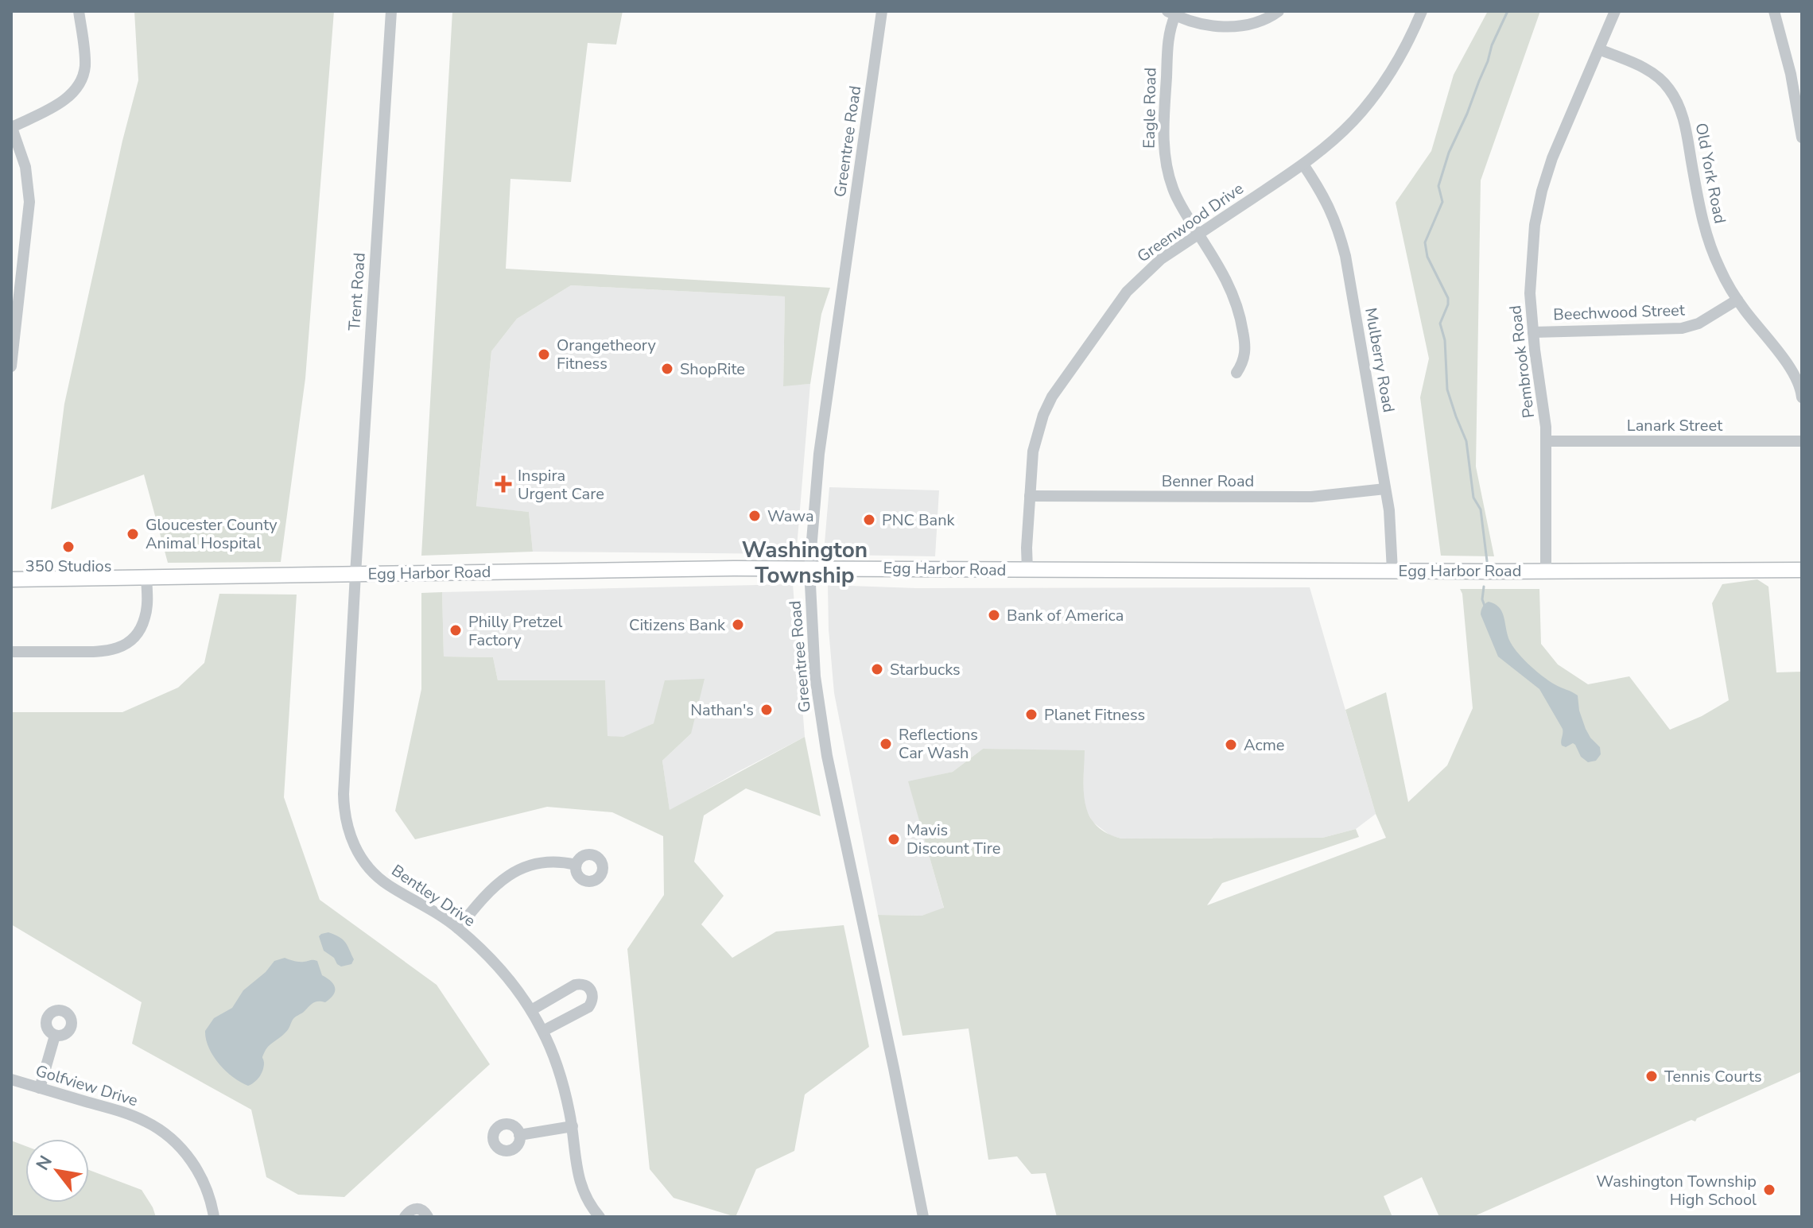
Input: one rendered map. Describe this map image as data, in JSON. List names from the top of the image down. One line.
{"streets":{"main road":["Egg Harbor Road"],"street":["Eagle Road","Greentree Road","Old York Road","Greenwood Drive","Trent Road","Beechwood Street","Mulberry Road","Pembrook Road","Lanark Street","Benner Road","Bentley Drive","Golfview Drive"]},"crossings":[["Eagle Road","Greenwood Drive"],["Greentree Road","Egg Harbor Road"],["Old York Road","Beechwood Street"],["Old York Road","Pembrook Road"],["Greenwood Drive","Mulberry Road"],["Greenwood Drive","Benner Road"],["Greenwood Drive","Egg Harbor Road"],["Trent Road","Egg Harbor Road"],["Trent Road","Bentley Drive"],["Beechwood Street","Pembrook Road"],["Mulberry Road","Benner Road"],["Mulberry Road","Egg Harbor Road"],["Pembrook Road","Lanark Street"],["Pembrook Road","Egg Harbor Road"],["Egg Harbor Road","Bentley Drive"]],"districts":["Washington Township"],"places":{"other":["Orangetheory Fitness","ShopRite","Wawa","PNC Bank","Gloucester County Animal Hospital","350 Studios","Bank of America","Citizens Bank","Philly Pretzel Factory","Starbucks","Nathan's","Planet Fitness","Reflections Car Wash","Acme","Mavis Discount Tire","Tennis Courts","Washington Township High School"],"health":["Inspira Urgent Care"]},"north":"top left"}
